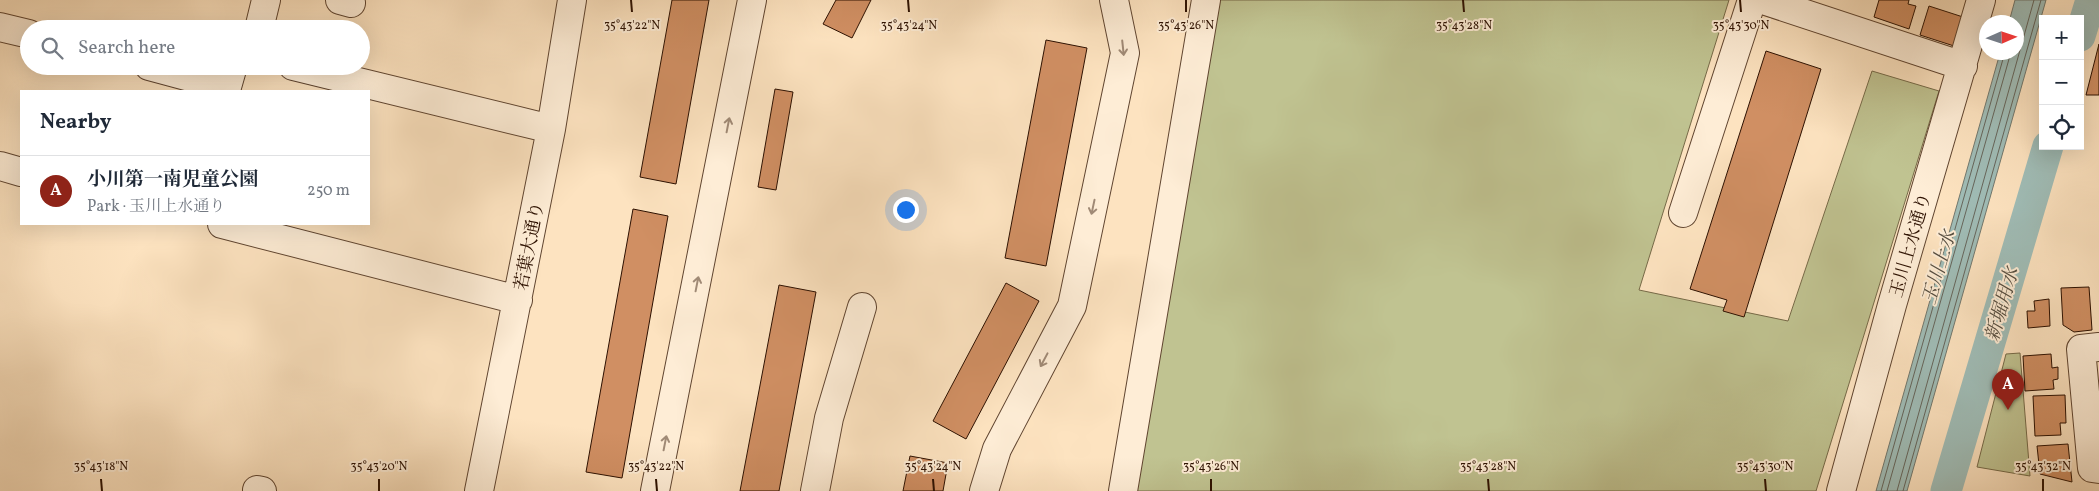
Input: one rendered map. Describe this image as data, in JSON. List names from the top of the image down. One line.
{"streets":{"street":["玉川上水通り","若葉大通り"]},"water":["玉川上水","新堀用水"],"north":"right","page":{"map_buttons":["+","−"],"search":"Search here","heading":"Nearby","list":[{"mark":"A","name":"小川第一南児童公園","note":"Park · 玉川上水通り","value":"250 m"}],"pins":"A"},"coordinates":["35°43'22\"N","35°43'24\"N","35°43'26\"N","35°43'28\"N","35°43'30\"N","35°43'18\"N","35°43'20\"N","35°43'32\"N"]}
